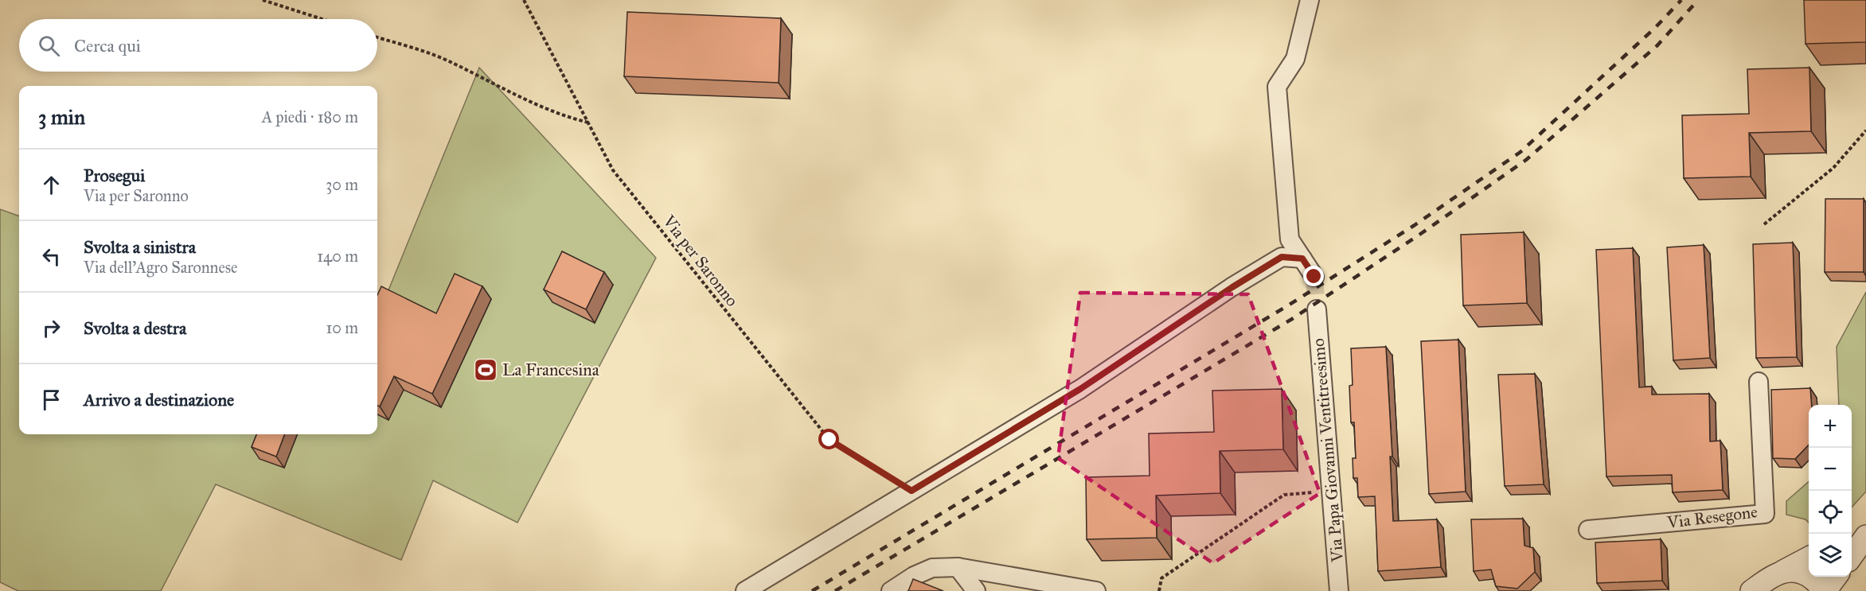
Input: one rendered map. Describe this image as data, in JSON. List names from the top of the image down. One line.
{"streets":{"street":["Via Papa Giovanni Ventitreesimo","Via Resegone"],"path":["Via per Saronno"]},"places":{"sports":["La Francesina"]},"page":{"search":"Cerca qui","heading":["3 min","A piedi · 180 m"],"list":[["Prosegui","Via per Saronno","30 m"],["Svolta a sinistra","Via dell'Agro Saronnese","140 m"],["Svolta a destra","10 m"],"Arrivo a destinazione"],"map_buttons":["+","−"]}}
